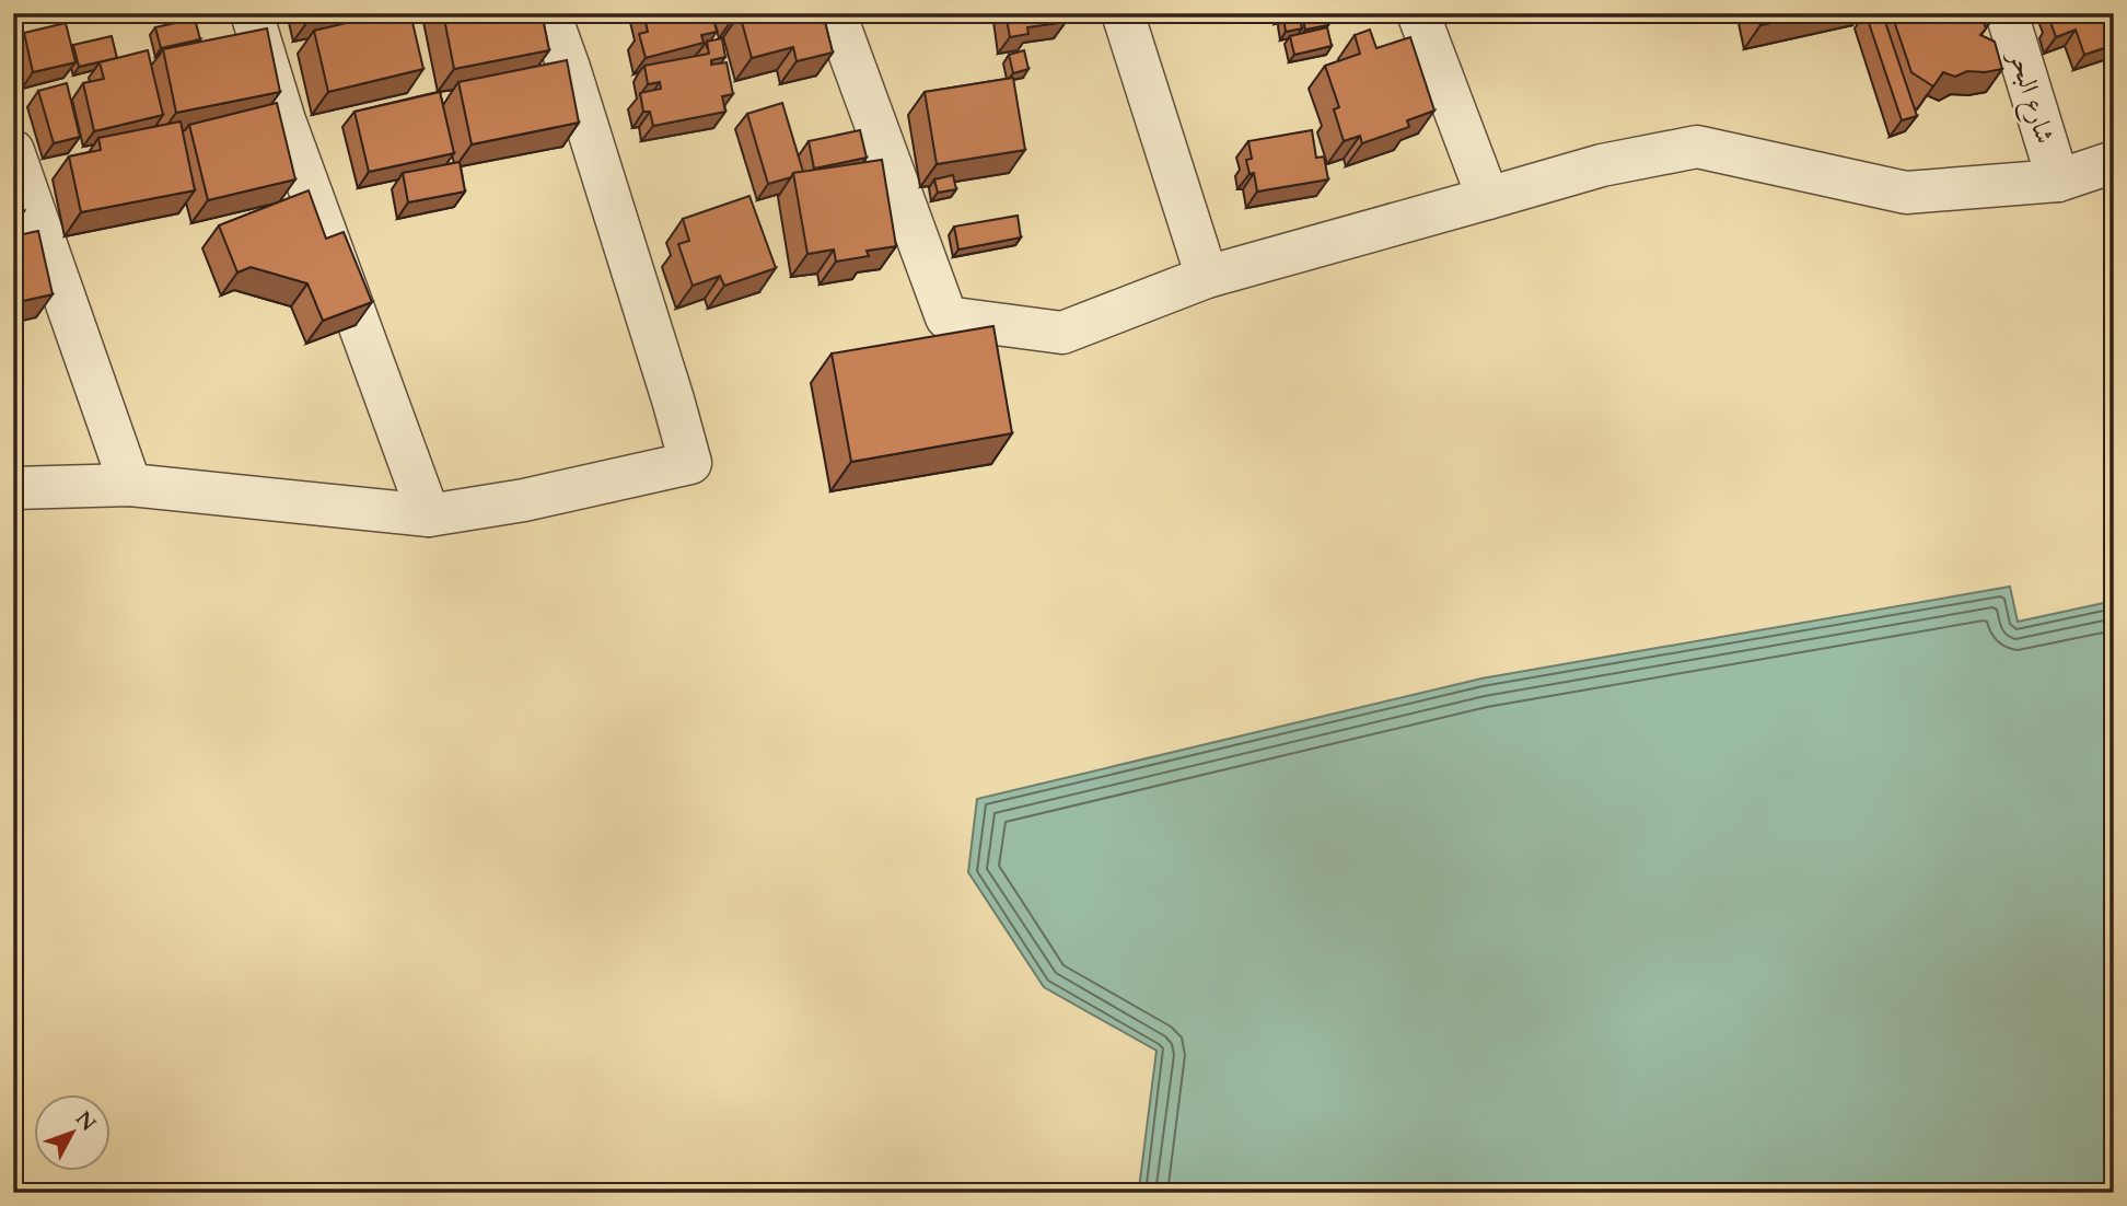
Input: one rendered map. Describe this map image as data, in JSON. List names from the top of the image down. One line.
{"streets":{"street":["شارع البحر"]},"north":"top right"}
